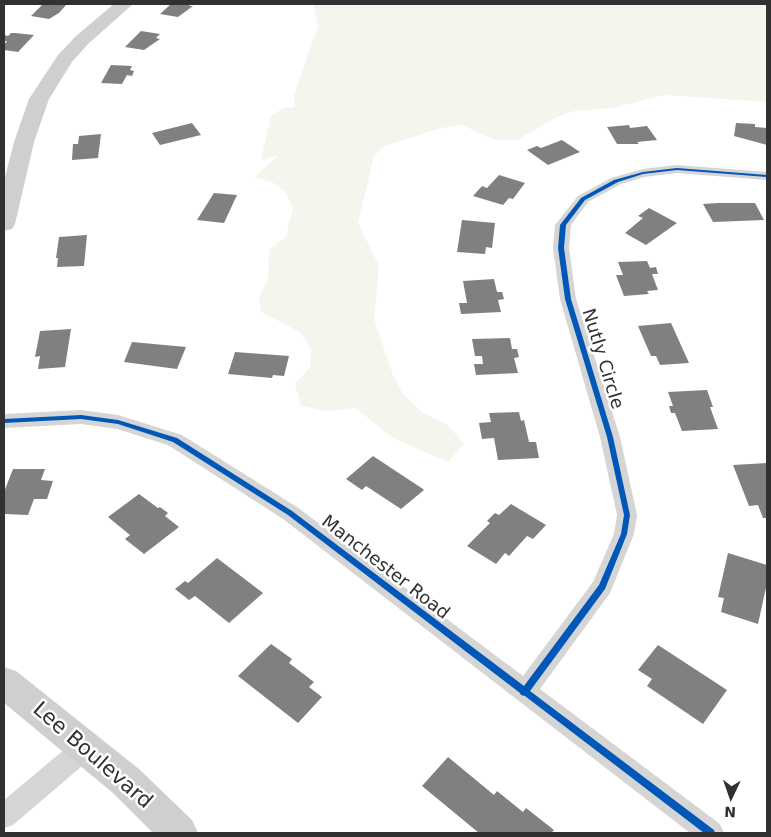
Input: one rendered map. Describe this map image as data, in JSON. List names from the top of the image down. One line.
{"streets":{"street":["Nutly Circle","Manchester Road","Lee Boulevard"]},"crossings":[["Nutly Circle","Manchester Road"]],"north":"bottom"}
